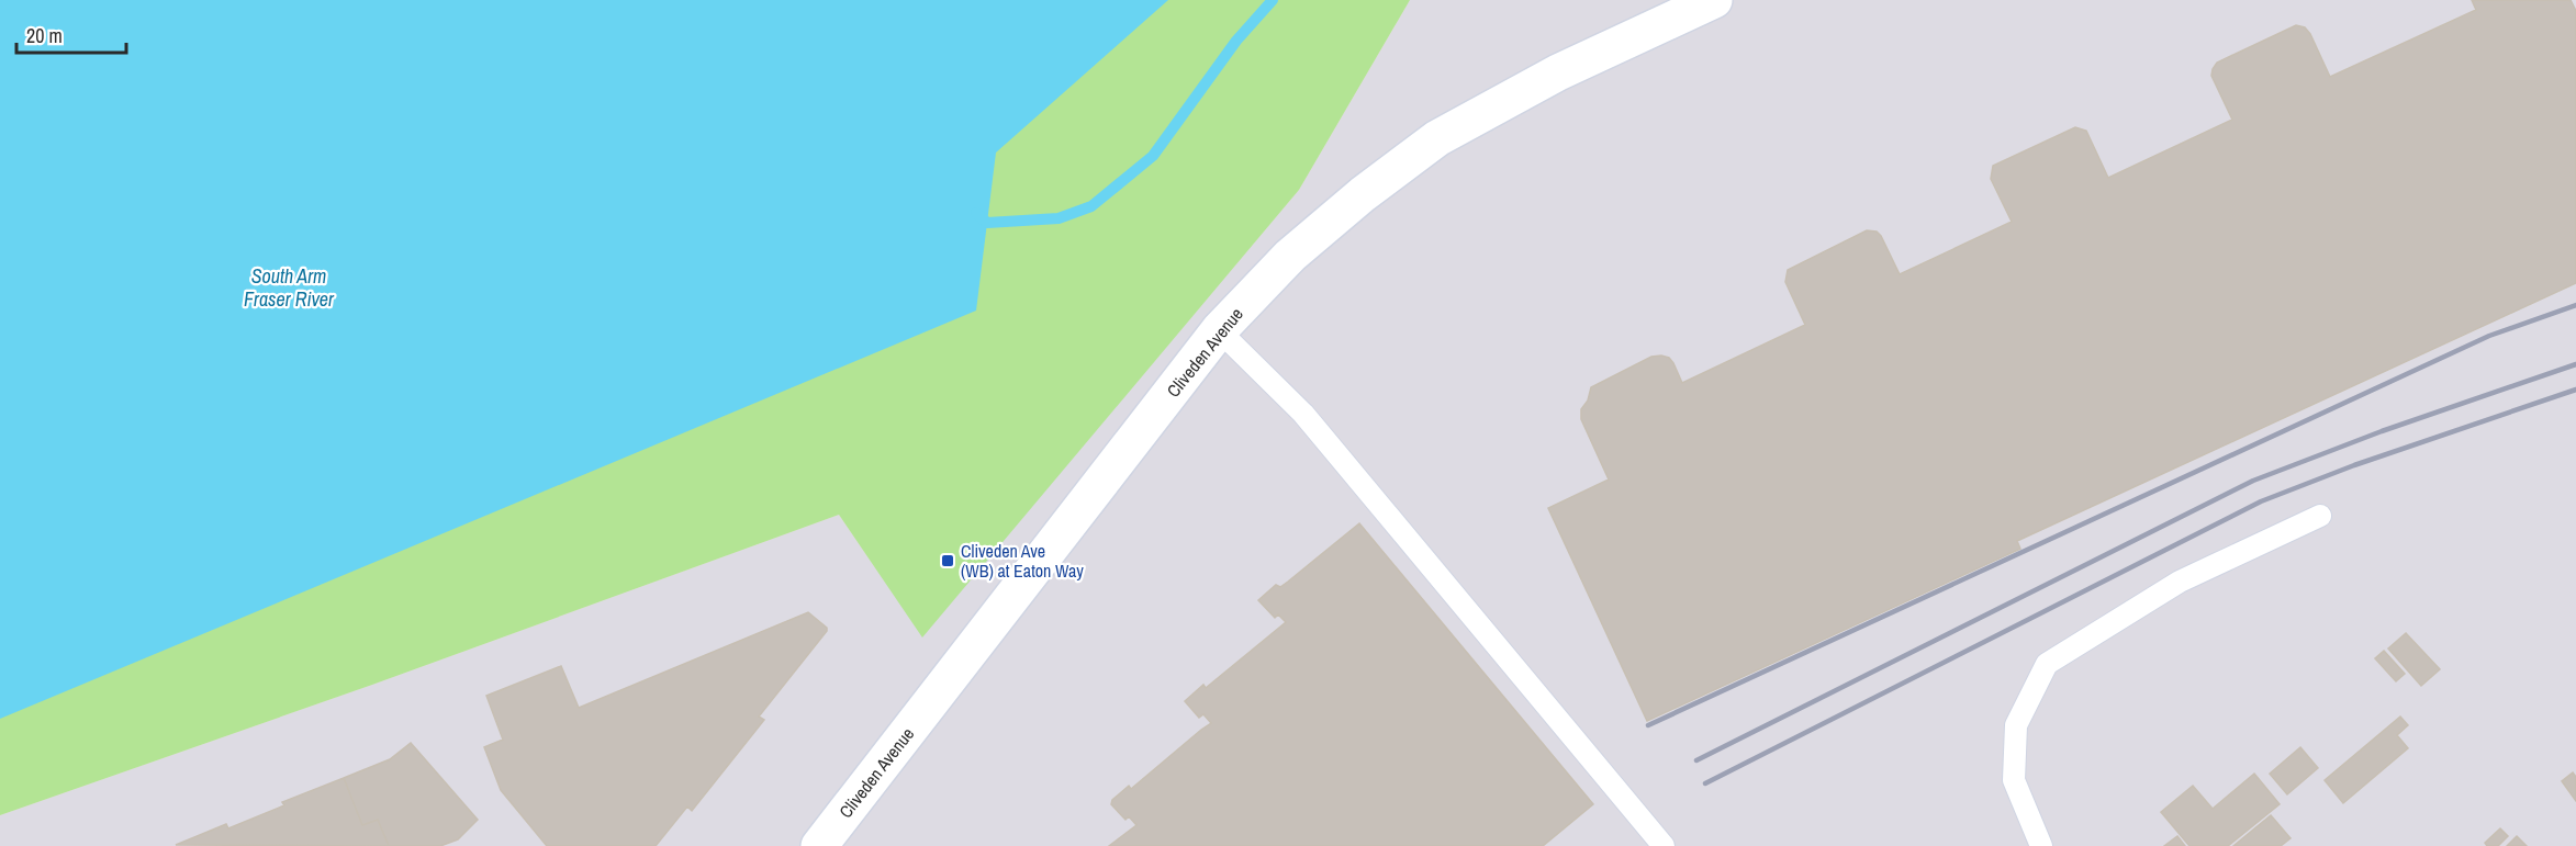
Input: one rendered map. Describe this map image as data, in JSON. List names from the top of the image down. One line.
{"streets":{"street":["Cliveden Avenue"]},"water":["South Arm Fraser River"],"places":{"transit":["Cliveden Ave (WB) at Eaton Way"]},"scale_bar":"20 m"}
